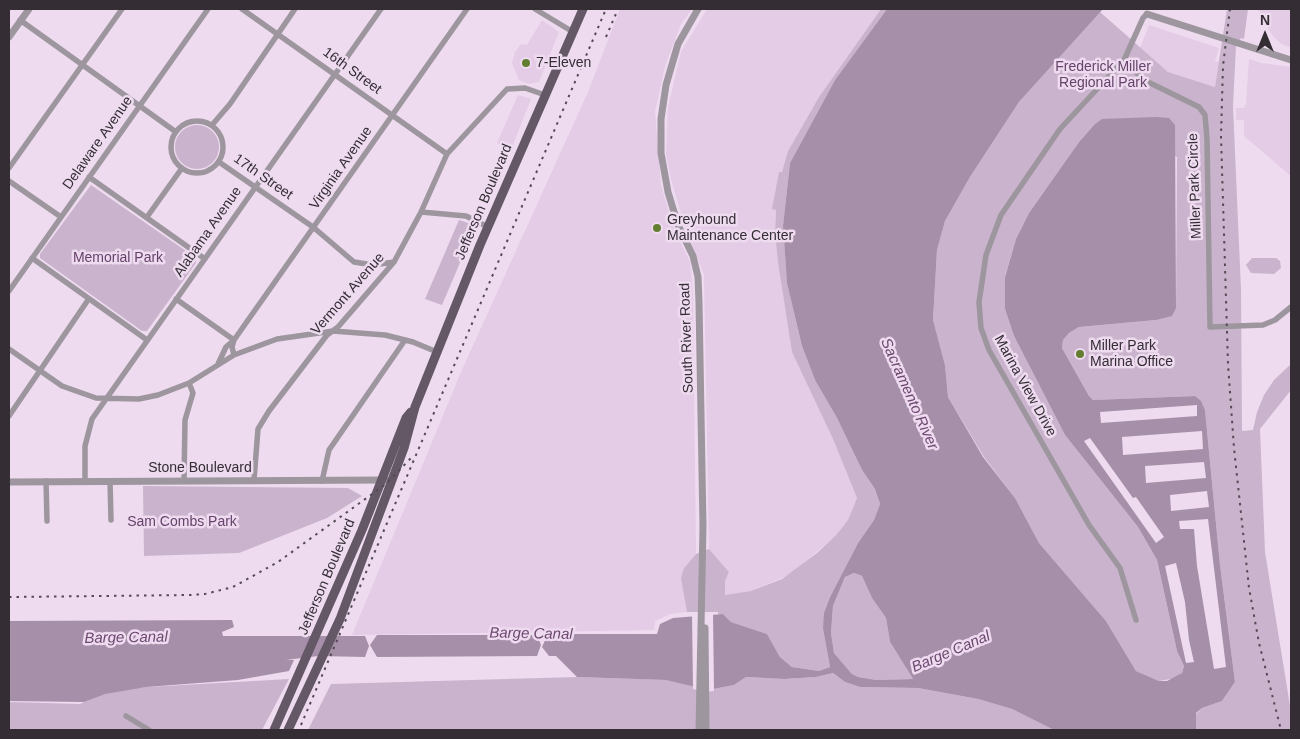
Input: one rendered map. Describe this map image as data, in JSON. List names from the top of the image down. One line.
{"streets":{"main road":["Jefferson Boulevard"],"street":["16th Street","Delaware Avenue","Virginia Avenue","17th Street","Miller Park Circle","Alabama Avenue","Vermont Avenue","South River Road","Marina View Drive","Stone Boulevard"]},"crossings":[["16th Street","Virginia Avenue"],["16th Street","Alabama Avenue"],["16th Street","Vermont Avenue"],["Virginia Avenue","17th Street"],["Virginia Avenue","Jefferson Boulevard"],["Virginia Avenue","Alabama Avenue"],["Virginia Avenue","Vermont Avenue"],["17th Street","Alabama Avenue"],["17th Street","Vermont Avenue"],["Miller Park Circle","Marina View Drive"],["Jefferson Boulevard","Vermont Avenue"],["Jefferson Boulevard","Stone Boulevard"],["Alabama Avenue","Stone Boulevard"],["Vermont Avenue","Stone Boulevard"]],"water":["Sacramento River","Barge Canal"],"parks":["Frederick Miller Regional Park","Memorial Park","Sam Combs Park"],"places":["7-Eleven","Greyhound Maintenance Center","Miller Park Marina Office"],"north":"top"}
